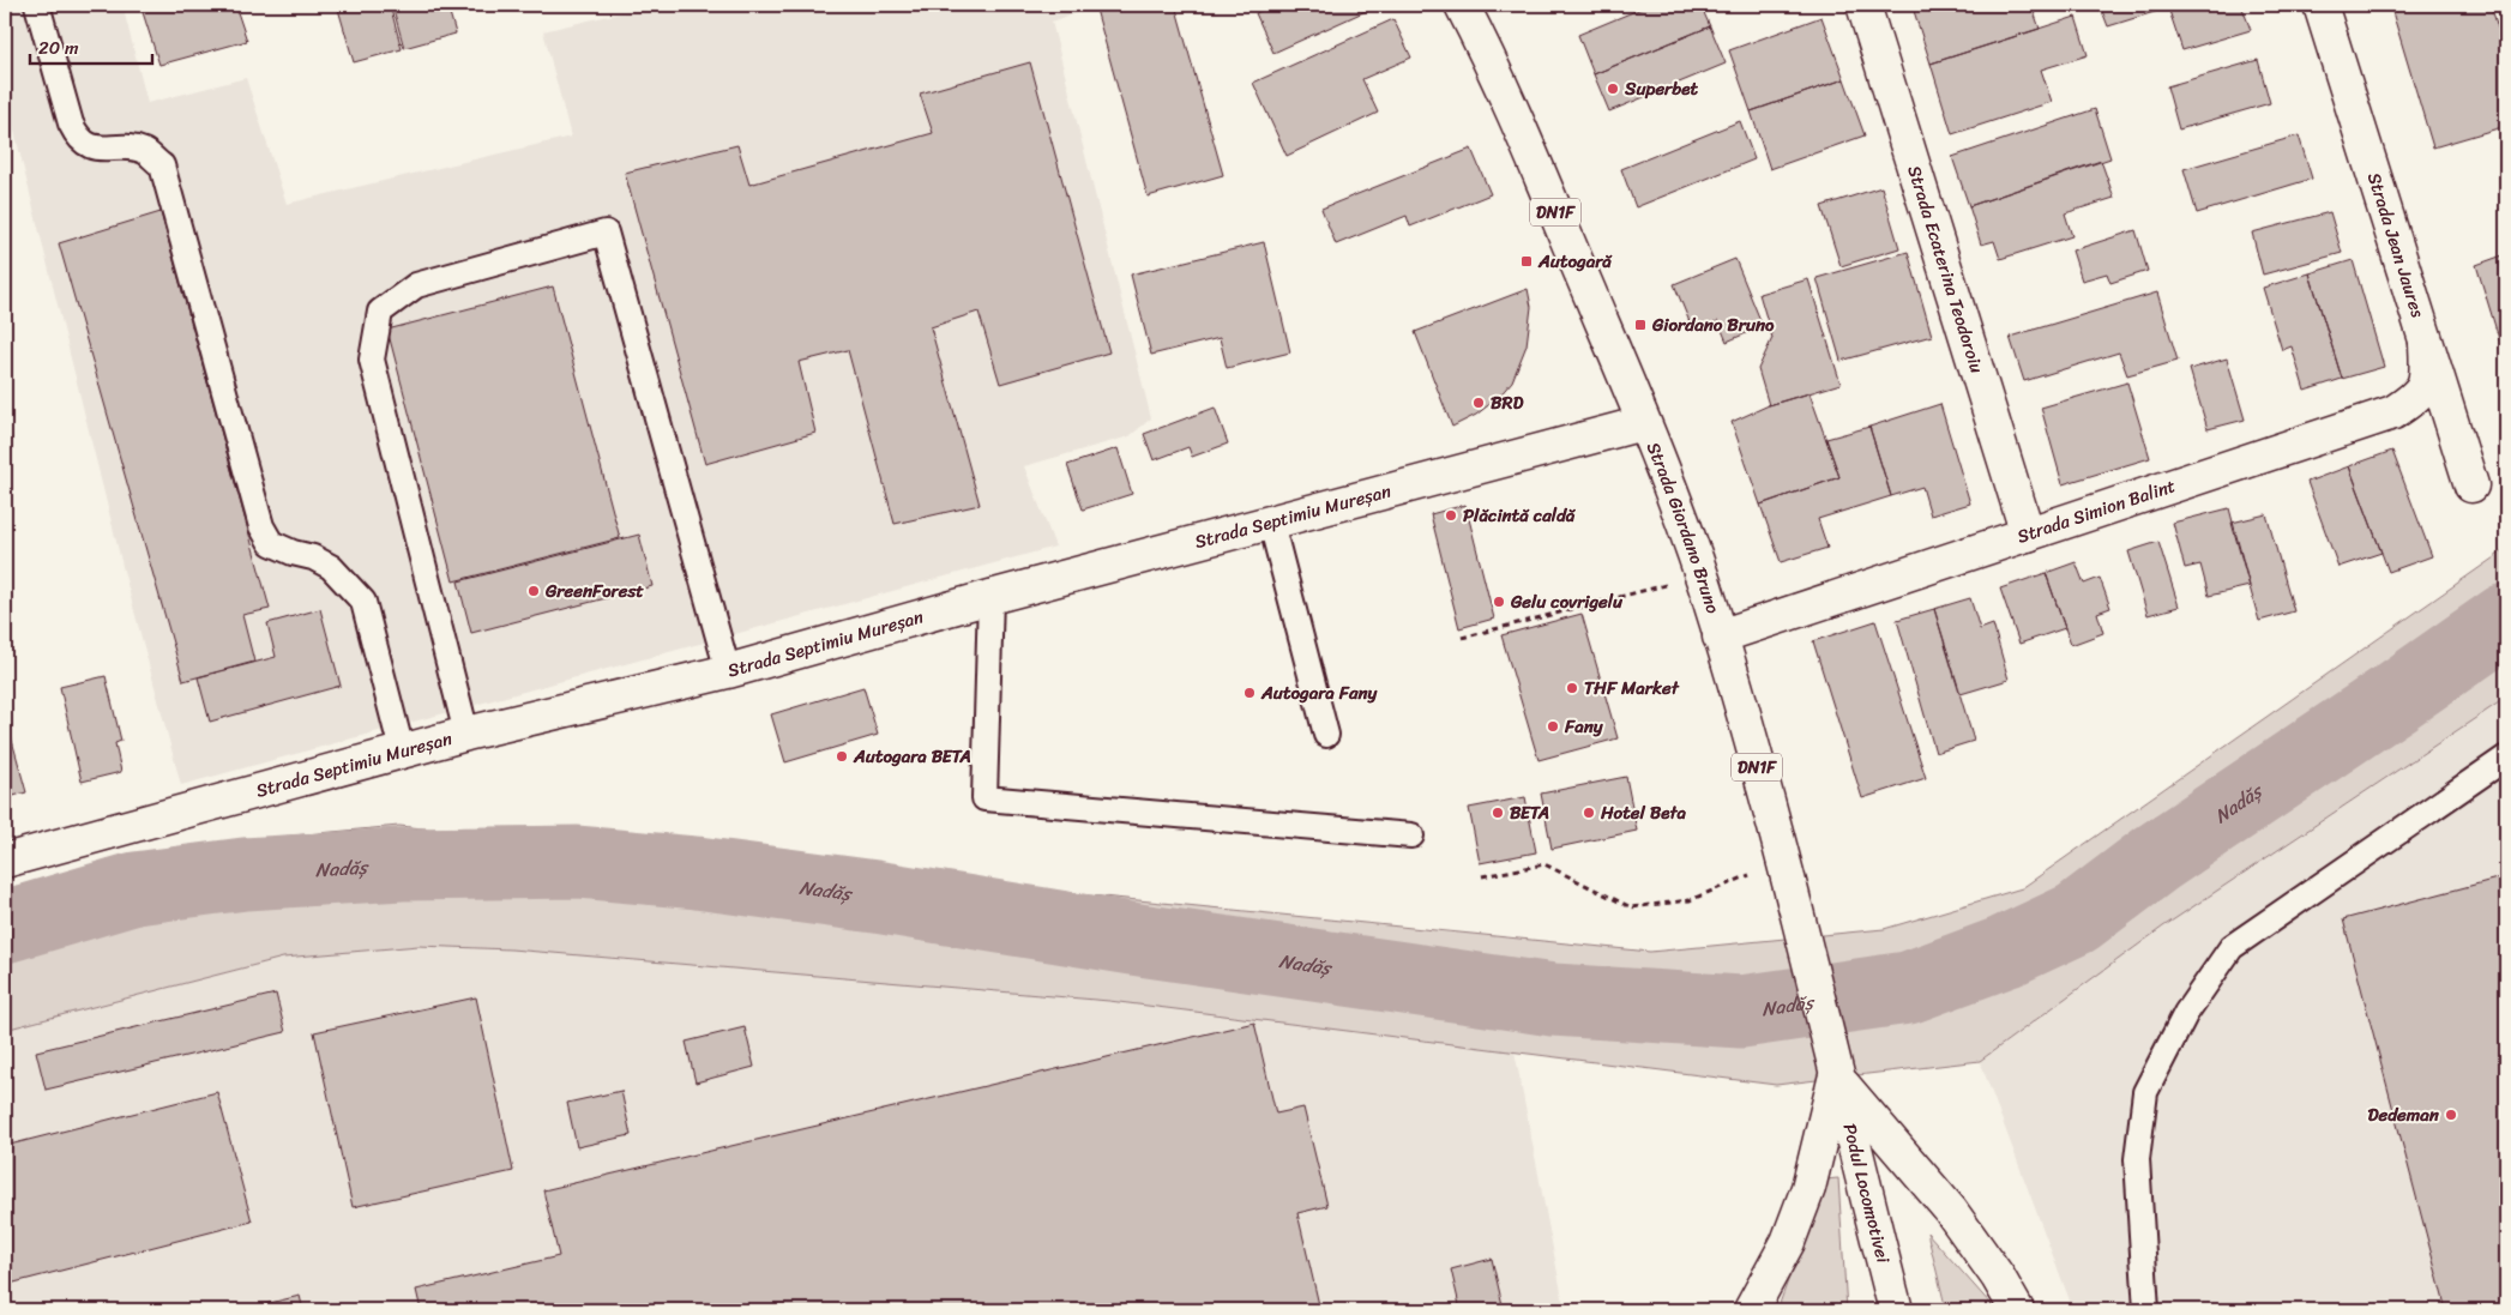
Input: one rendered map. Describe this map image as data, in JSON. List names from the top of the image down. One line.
{"streets":{"street":["DN1F","Strada Jean Jaures","Strada Ecaterina Teodoroiu","Strada Simion Balint","Strada Septimiu Mureșan","Strada Giordano Bruno","Podul Locomotivei"]},"crossings":[["Strada Jean Jaures","Strada Simion Balint"],["Strada Ecaterina Teodoroiu","Strada Simion Balint"],["Strada Simion Balint","Strada Giordano Bruno"],["Strada Septimiu Mureșan","Strada Giordano Bruno"],["Strada Giordano Bruno","Podul Locomotivei"]],"water":["Nadăș"],"places":{"other":["Superbet","BRD","Plăcintă caldă","GreenForest","Gelu covrigelu","THF Market","Autogara Fany","Fany","Autogara BETA","BETA","Hotel Beta","Dedeman"],"transit":["Autogară","Giordano Bruno"]},"scale_bar":"20 m"}
